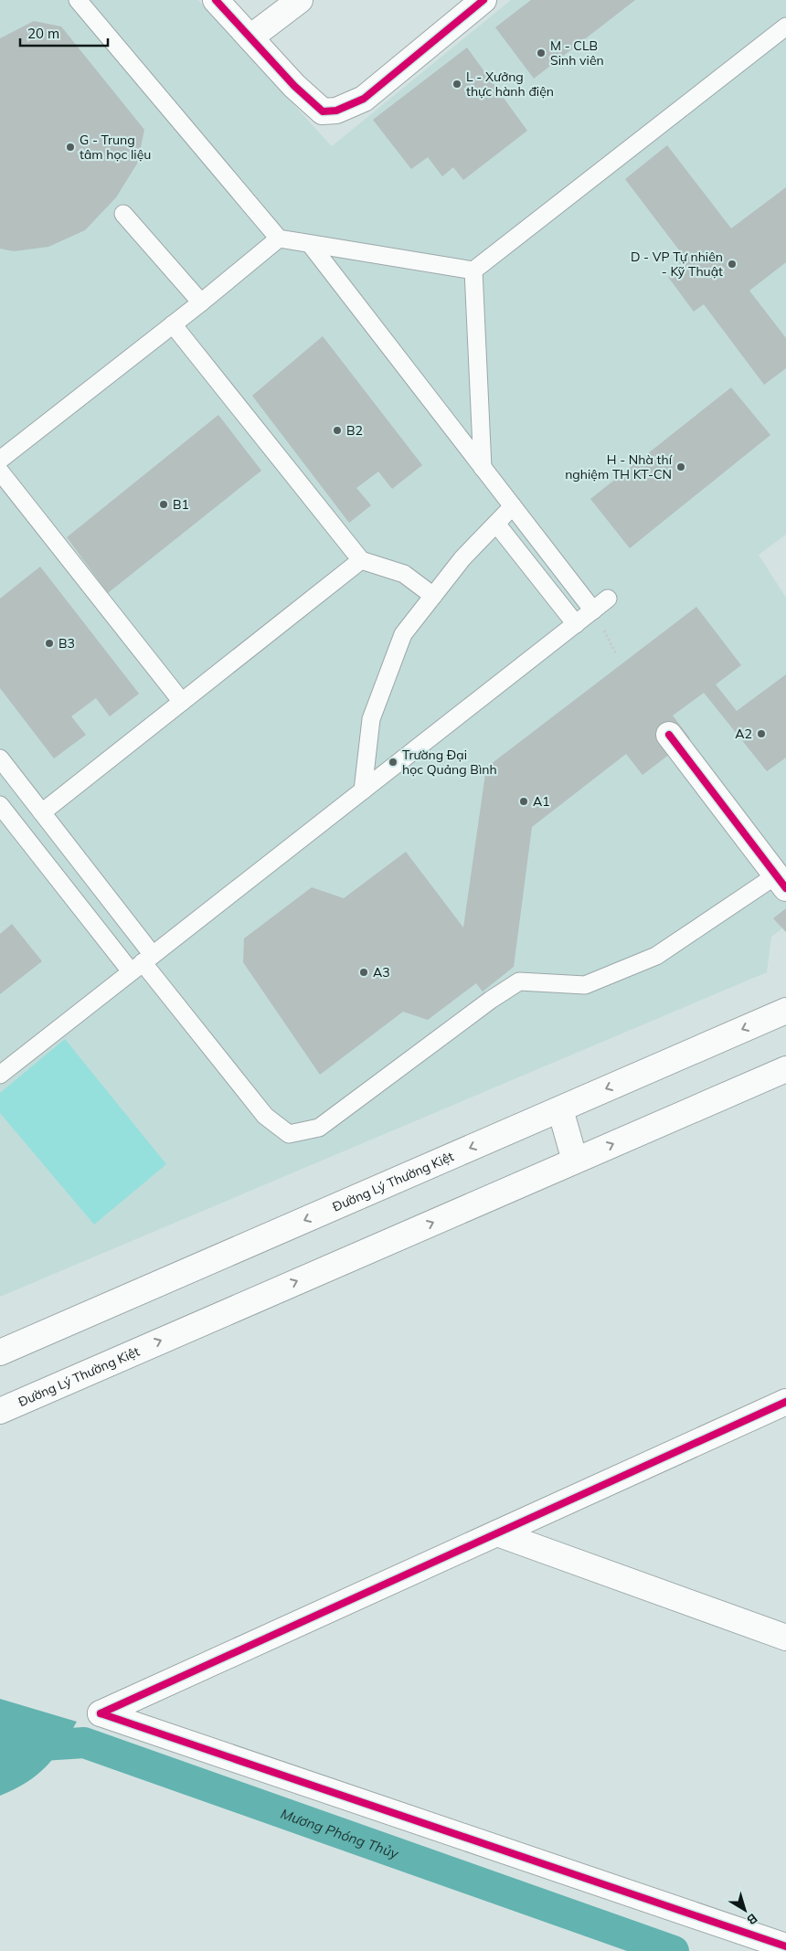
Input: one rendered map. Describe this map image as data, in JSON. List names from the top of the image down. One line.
{"streets":{"street":["Đường Lý Thường Kiệt"]},"water":["Mương Phóng Thủy"],"places":["M - CLB Sinh viên","L - Xưởng thực hành điện","G - Trung tâm học liệu","D - VP Tự nhiên - Kỹ Thuật","B2","H - Nhà thí nghiệm TH KT-CN","B1","B3","A2","Trường Đại học Quảng Bình","A1","A3"],"scale_bar":"20 m","north":"bottom right"}
